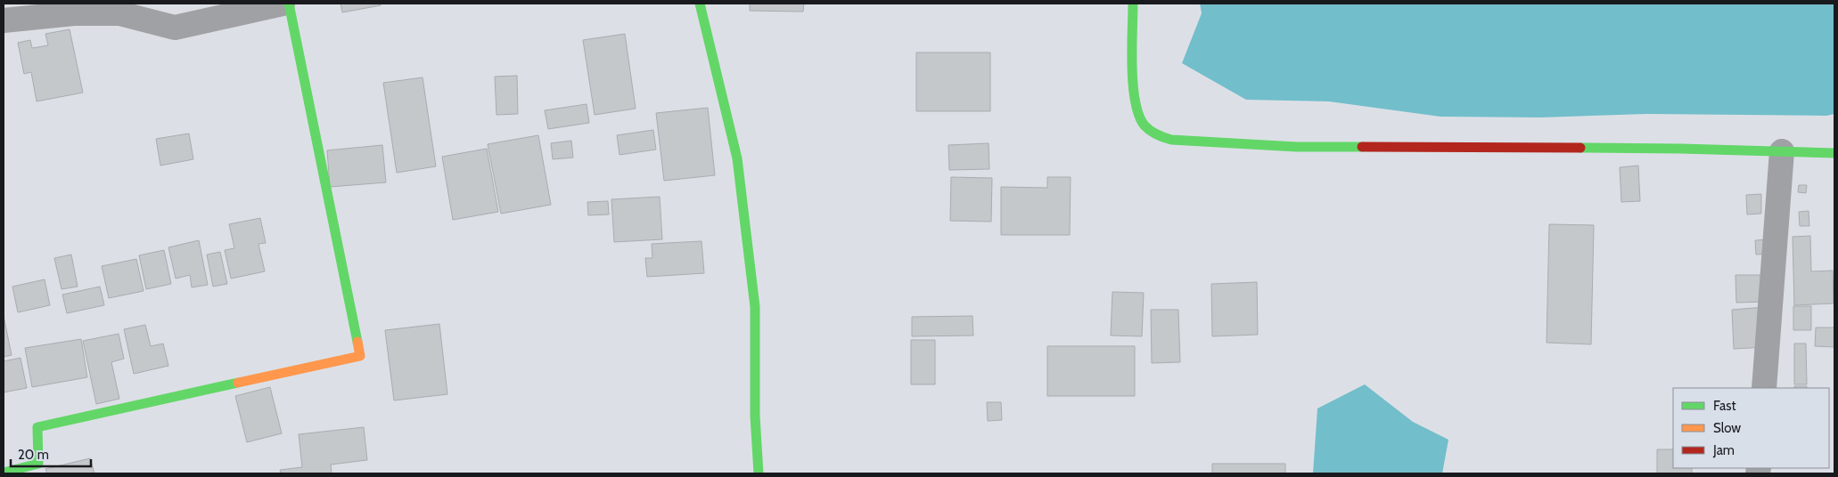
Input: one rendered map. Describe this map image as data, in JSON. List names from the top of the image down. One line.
{"legend":["Fast","Slow","Jam"],"scale_bar":"20 m"}
